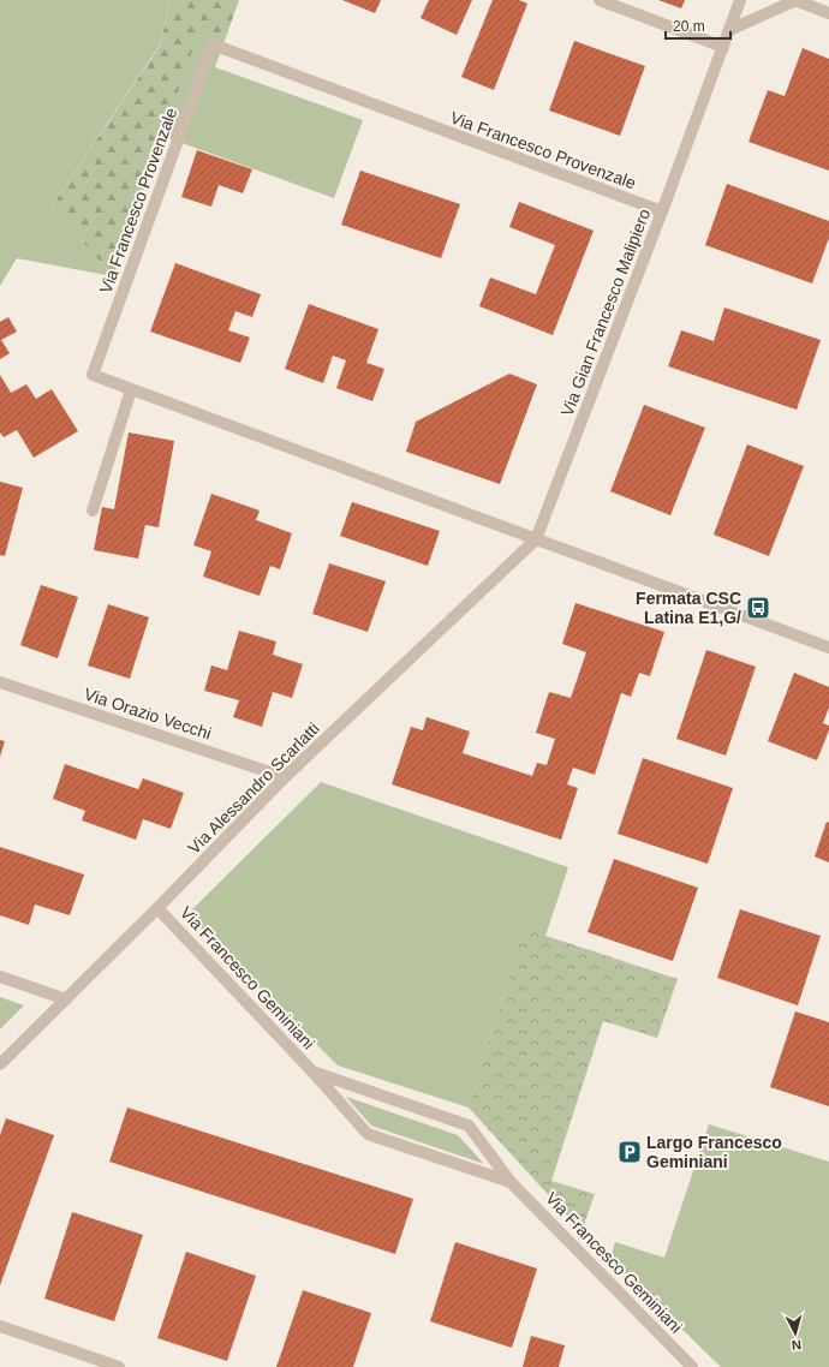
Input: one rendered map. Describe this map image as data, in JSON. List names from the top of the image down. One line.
{"streets":{"street":["Via Francesco Provenzale","Via Gian Francesco Malipiero","Via Orazio Vecchi","Via Alessandro Scarlatti","Via Francesco Geminiani"]},"crossings":[["Via Francesco Provenzale","Via Gian Francesco Malipiero"],["Via Francesco Provenzale","Via Alessandro Scarlatti"],["Via Gian Francesco Malipiero","Via Alessandro Scarlatti"],["Via Orazio Vecchi","Via Alessandro Scarlatti"],["Via Alessandro Scarlatti","Via Francesco Geminiani"]],"places":{"bus stop":["Fermata CSC Latina E1,G/"],"parking":["Largo Francesco Geminiani"]},"scale_bar":"20 m","north":"bottom"}
